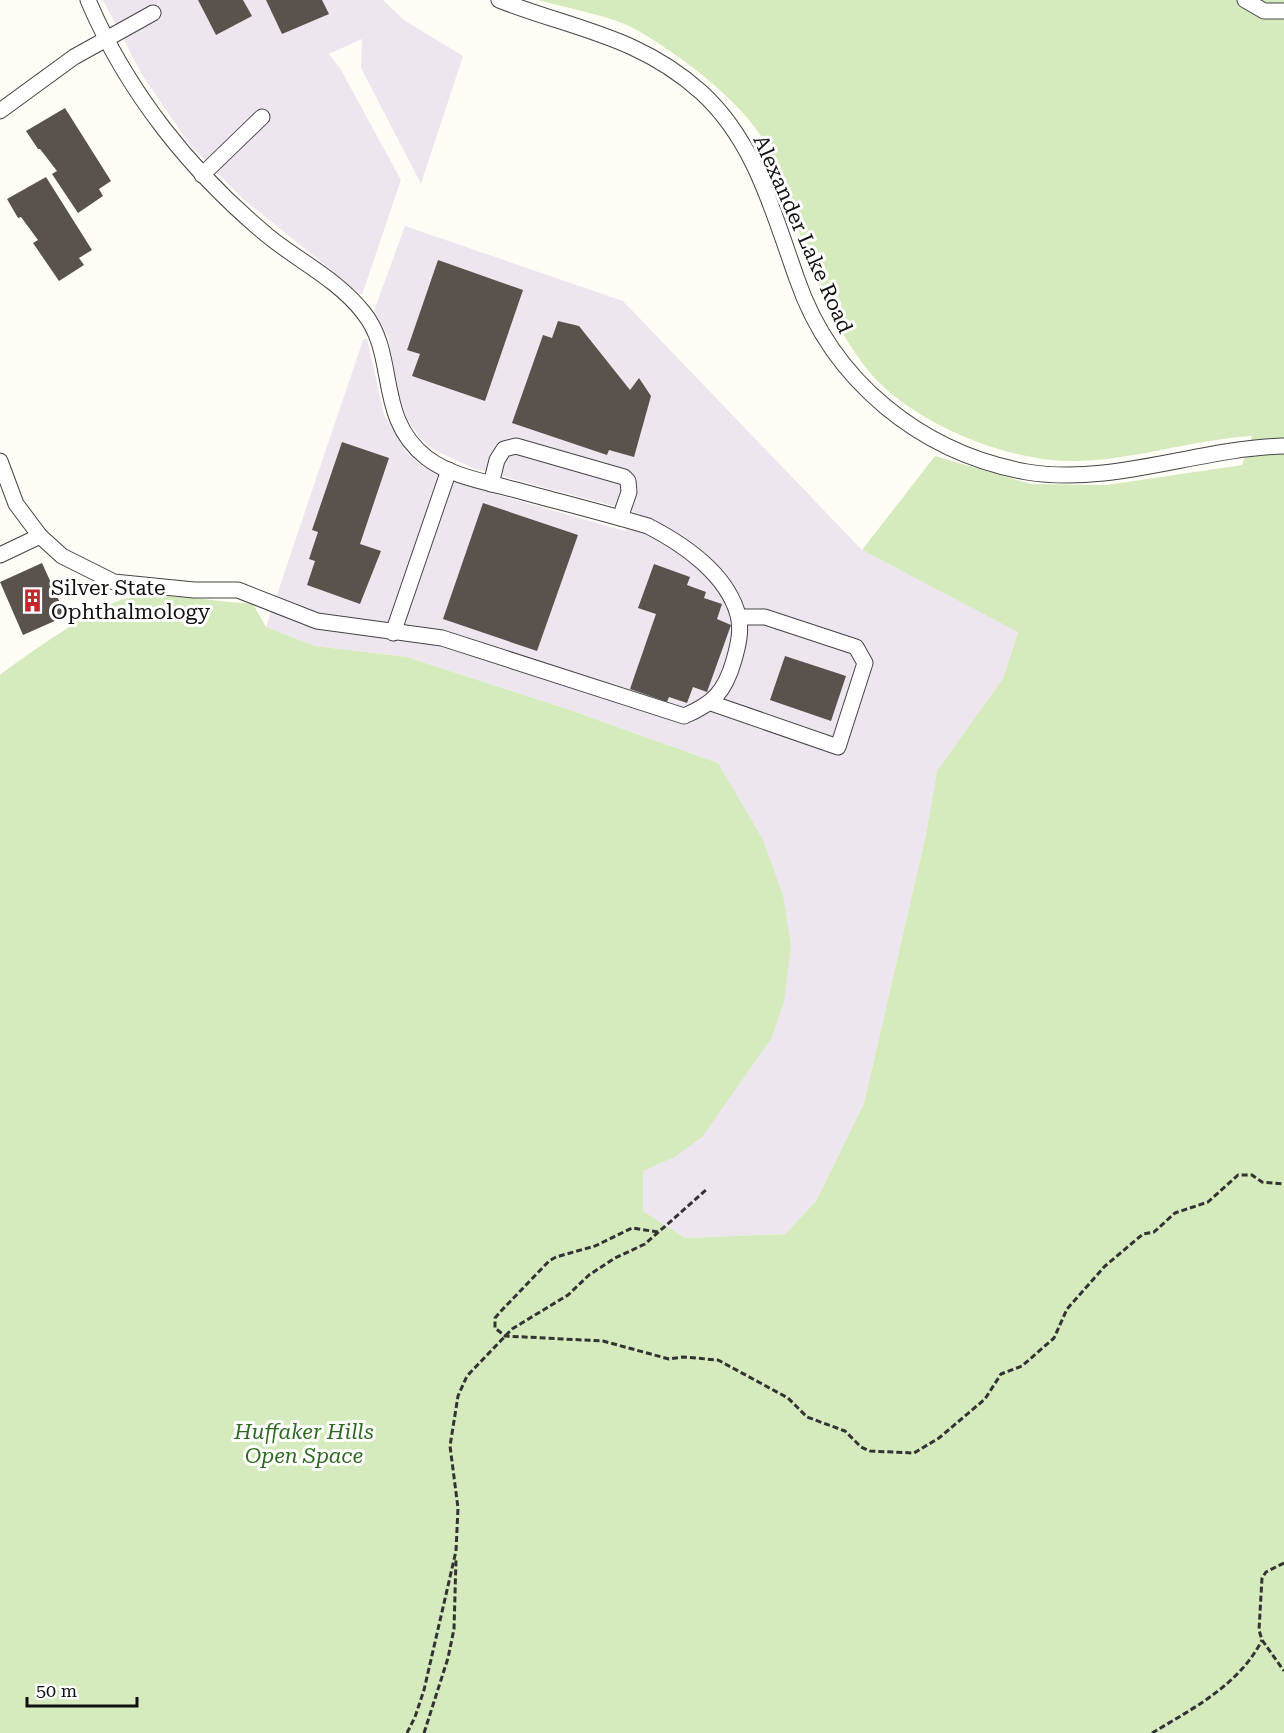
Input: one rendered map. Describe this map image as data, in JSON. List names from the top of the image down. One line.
{"streets":{"street":["Alexander Lake Road"]},"parks":["Huffaker Hills Open Space"],"places":{"building":["Silver State Ophthalmology"]},"scale_bar":"50 m"}
